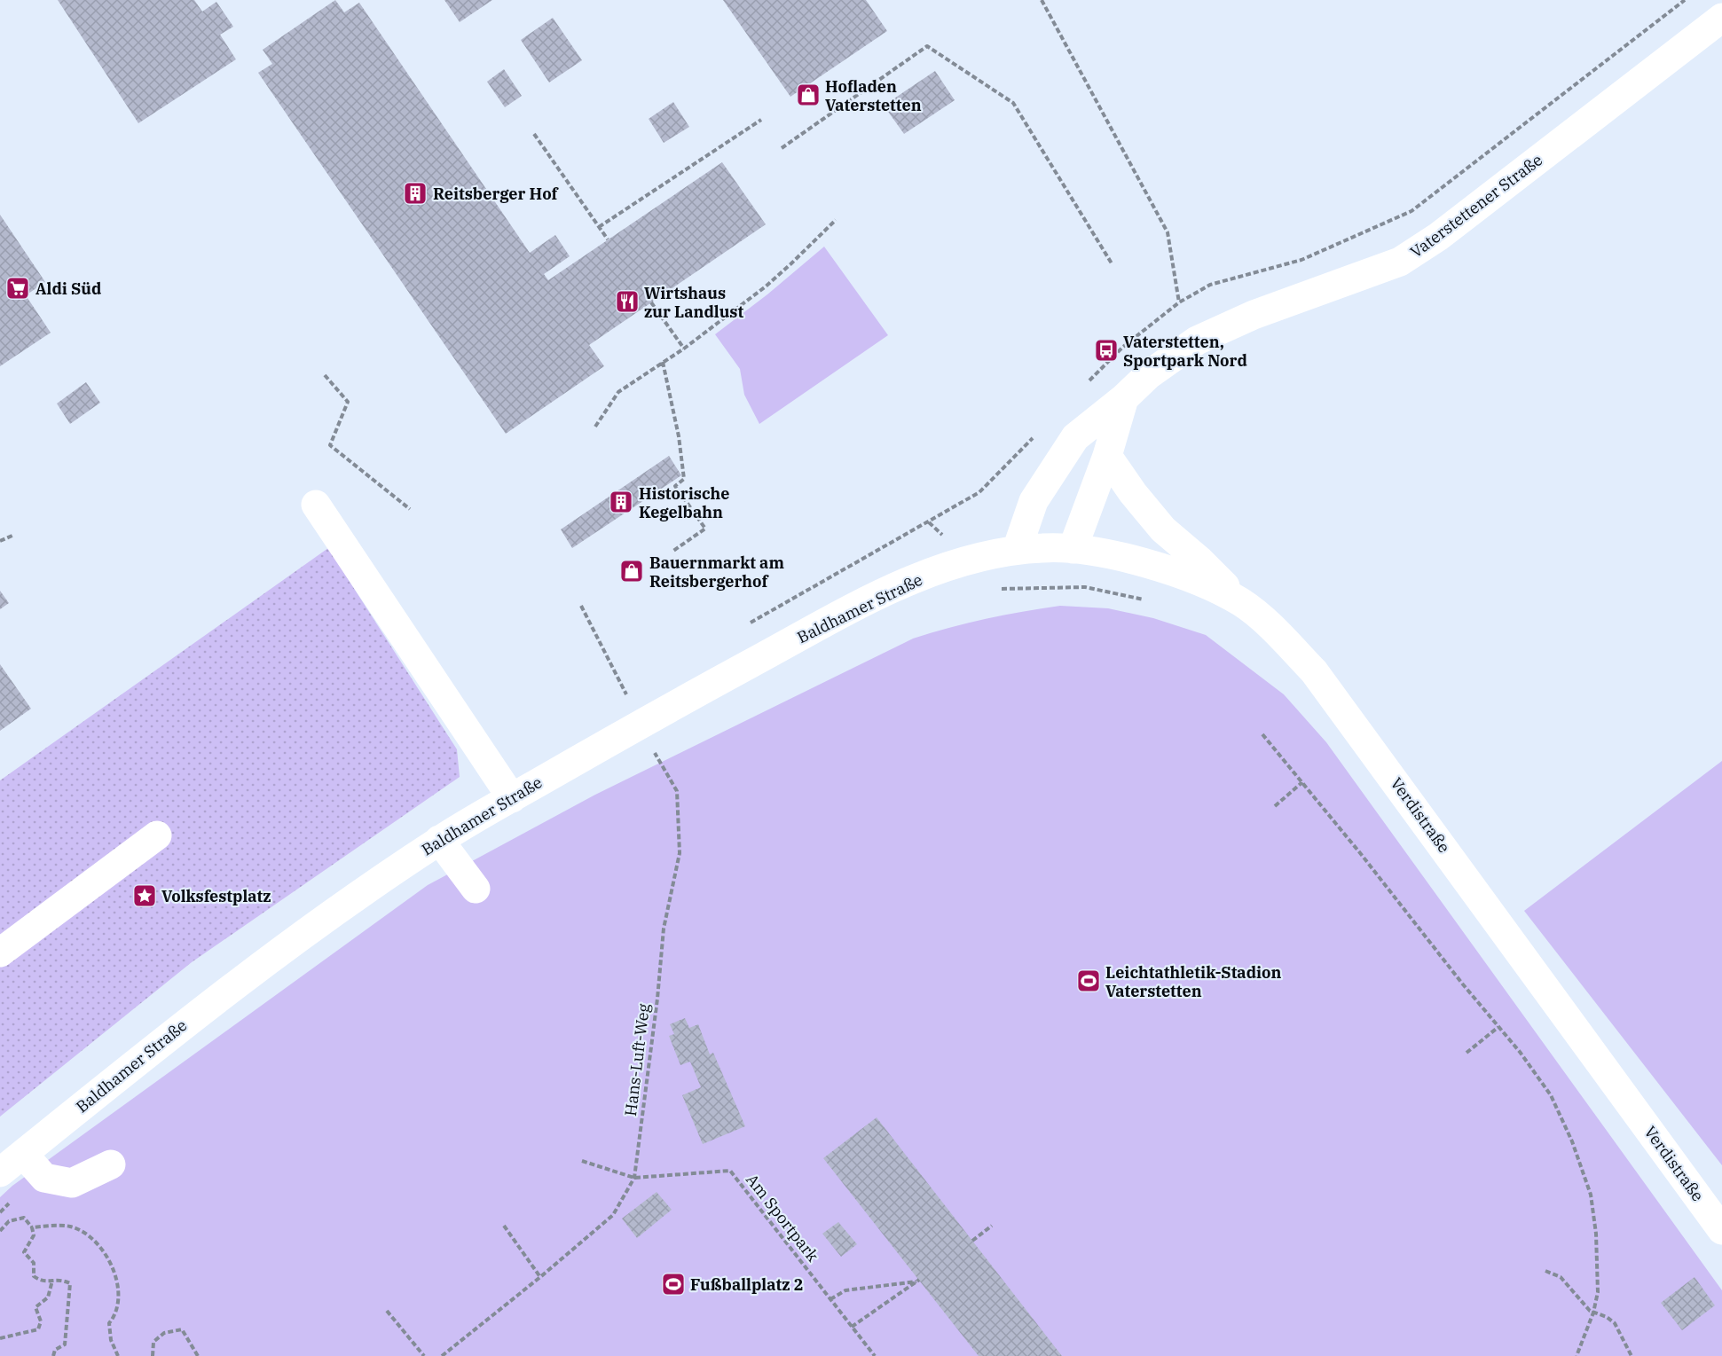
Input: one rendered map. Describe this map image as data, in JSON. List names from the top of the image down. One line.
{"streets":{"street":["Vaterstettener Straße","Baldhamer Straße","Verdistraße"],"path":["Hans-Luft-Weg","Am Sportpark"]},"crossings":[["Vaterstettener Straße","Baldhamer Straße"],["Vaterstettener Straße","Verdistraße"],["Baldhamer Straße","Verdistraße"],["Baldhamer Straße","Hans-Luft-Weg"],["Hans-Luft-Weg","Am Sportpark"]],"places":{"shop":["Hofladen Vaterstetten","Bauernmarkt am Reitsbergerhof"],"building":["Reitsberger Hof","Historische Kegelbahn"],"supermarket":["Aldi Süd"],"restaurant":["Wirtshaus zur Landlust"],"bus stop":["Vaterstetten, Sportpark Nord"],"place":["Volksfestplatz"],"sports":["Leichtathletik-Stadion Vaterstetten","Fußballplatz 2"]}}
